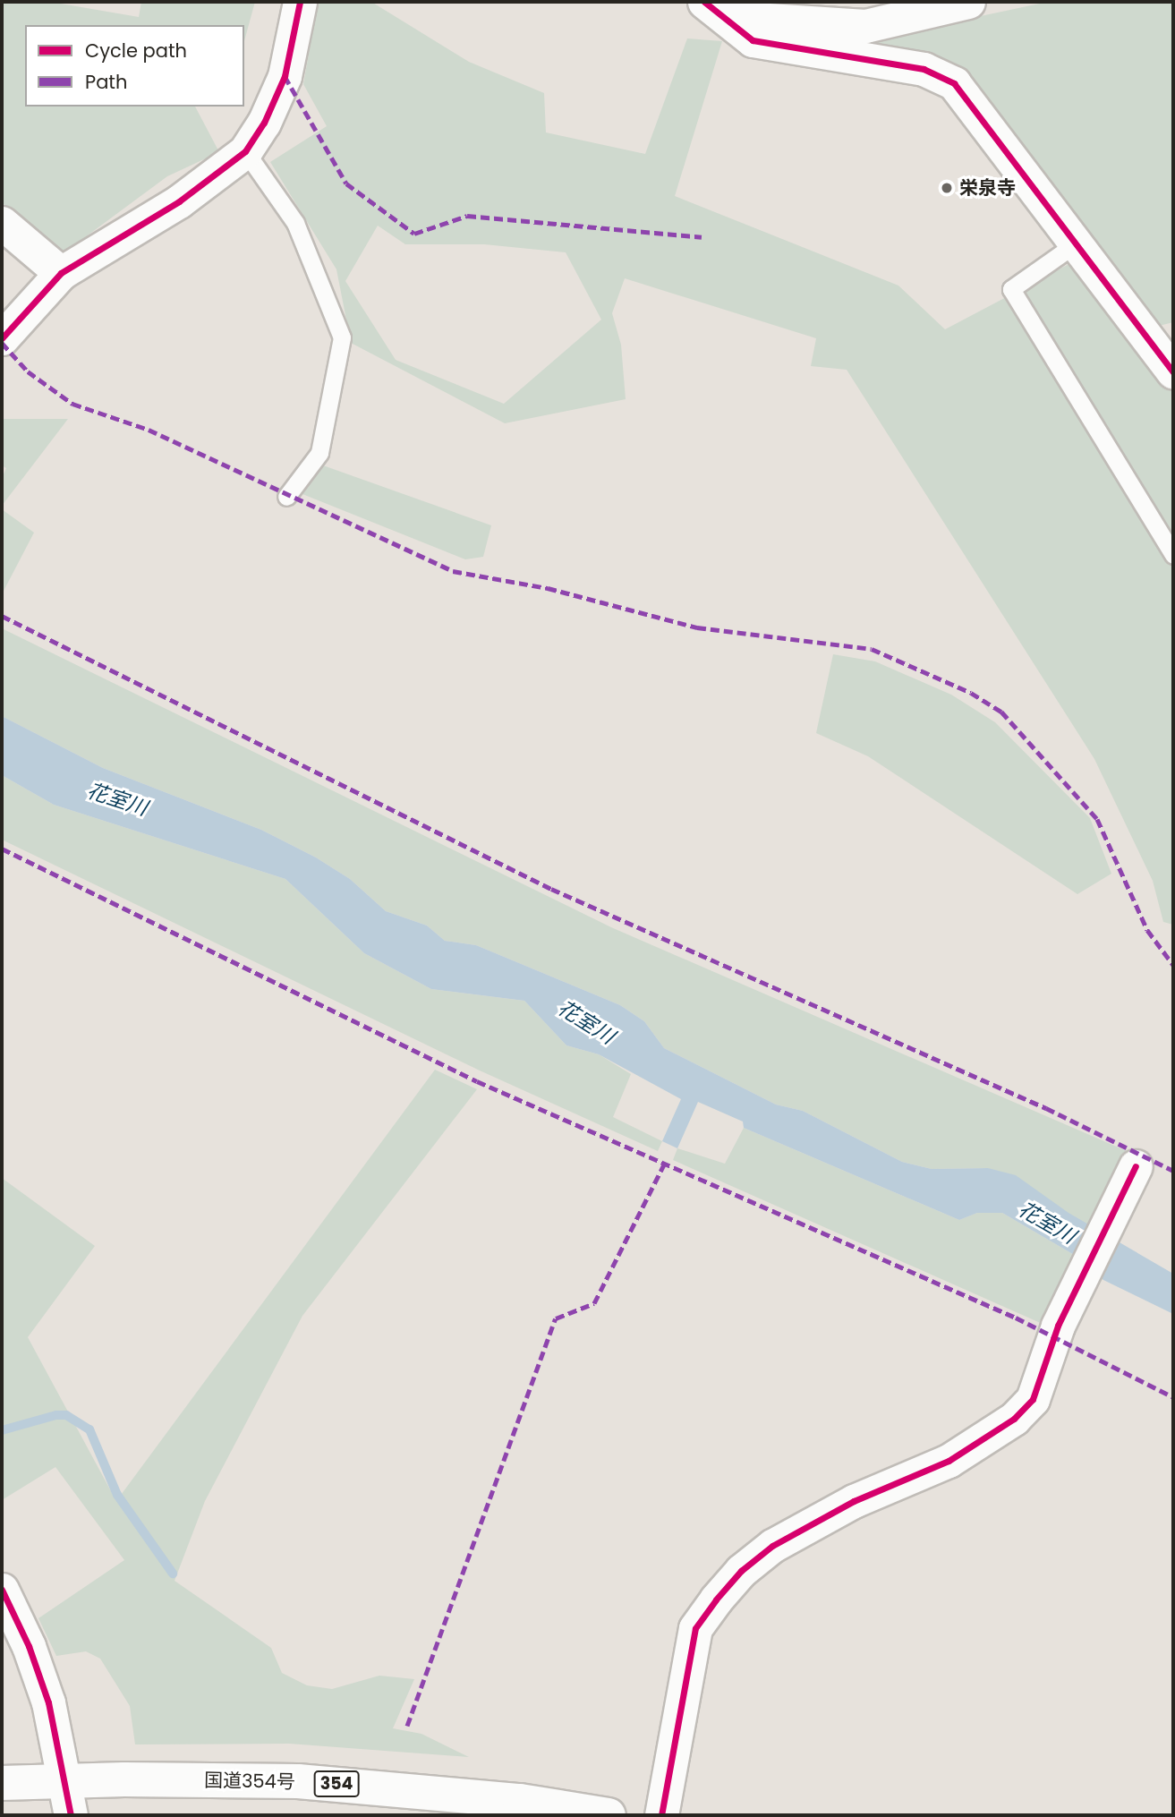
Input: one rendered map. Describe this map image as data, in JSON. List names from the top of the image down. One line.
{"streets":{"highway":["国道354号","354"]},"water":["花室川"],"places":["栄泉寺"],"legend":["Cycle path","Path"]}
